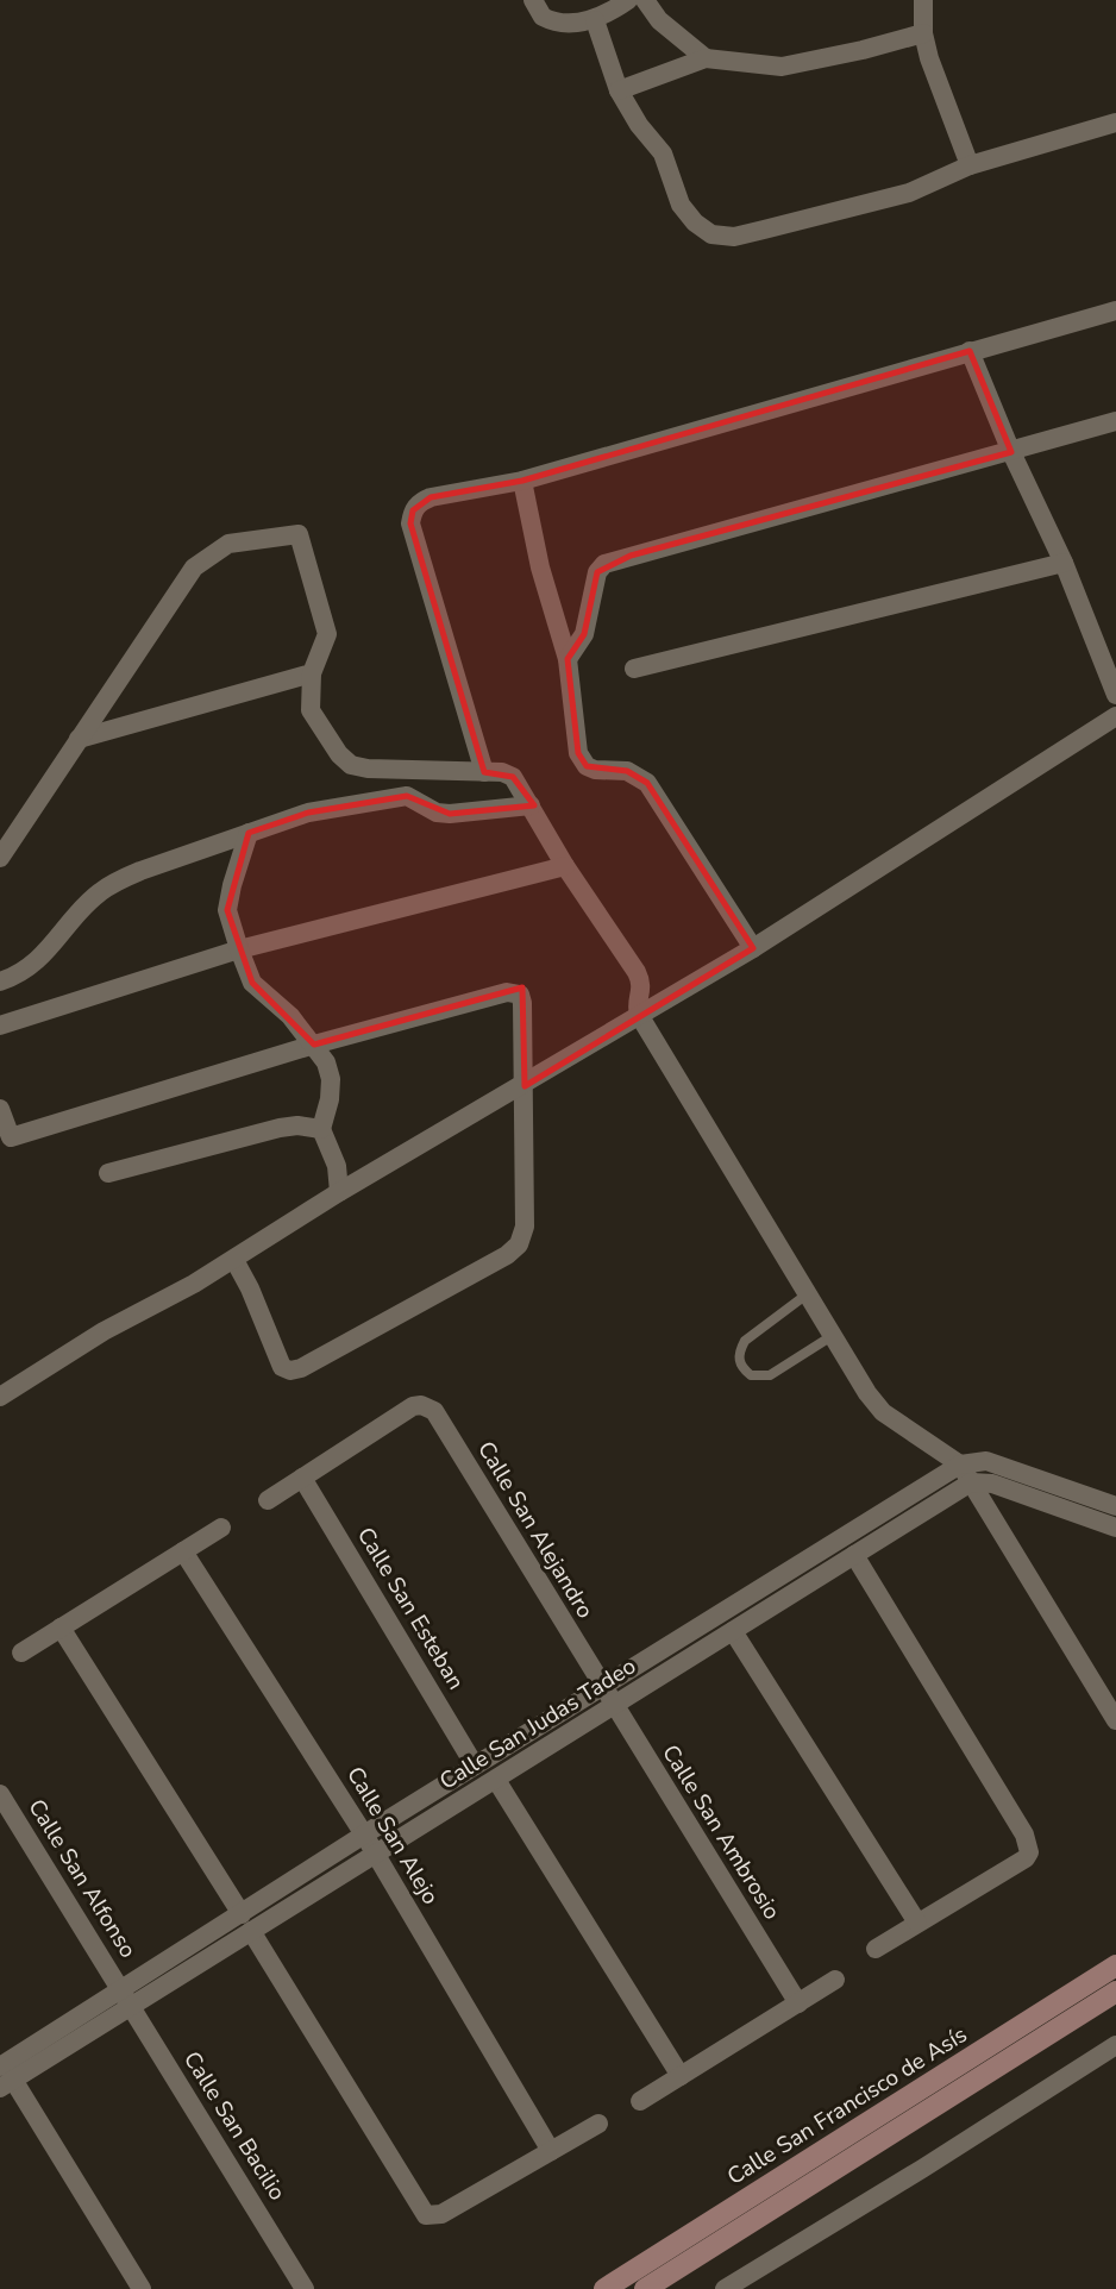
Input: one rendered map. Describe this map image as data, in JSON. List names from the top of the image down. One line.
{"streets":{"main road":["Calle San Francisco de Asís"],"street":["Calle San Alejandro","Calle San Esteban","Calle San Judas Tadeo","Calle San Ambrosio","Calle San Alejo","Calle San Alfonso","Calle San Bacilio"]},"crossings":[["Calle San Alejandro","Calle San Esteban"],["Calle San Alejandro","Calle San Judas Tadeo"],["Calle San Alejandro","Calle San Ambrosio"],["Calle San Esteban","Calle San Judas Tadeo"],["Calle San Judas Tadeo","Calle San Ambrosio"],["Calle San Judas Tadeo","Calle San Alejo"],["Calle San Judas Tadeo","Calle San Alfonso"],["Calle San Judas Tadeo","Calle San Bacilio"],["Calle San Alfonso","Calle San Bacilio"]]}
